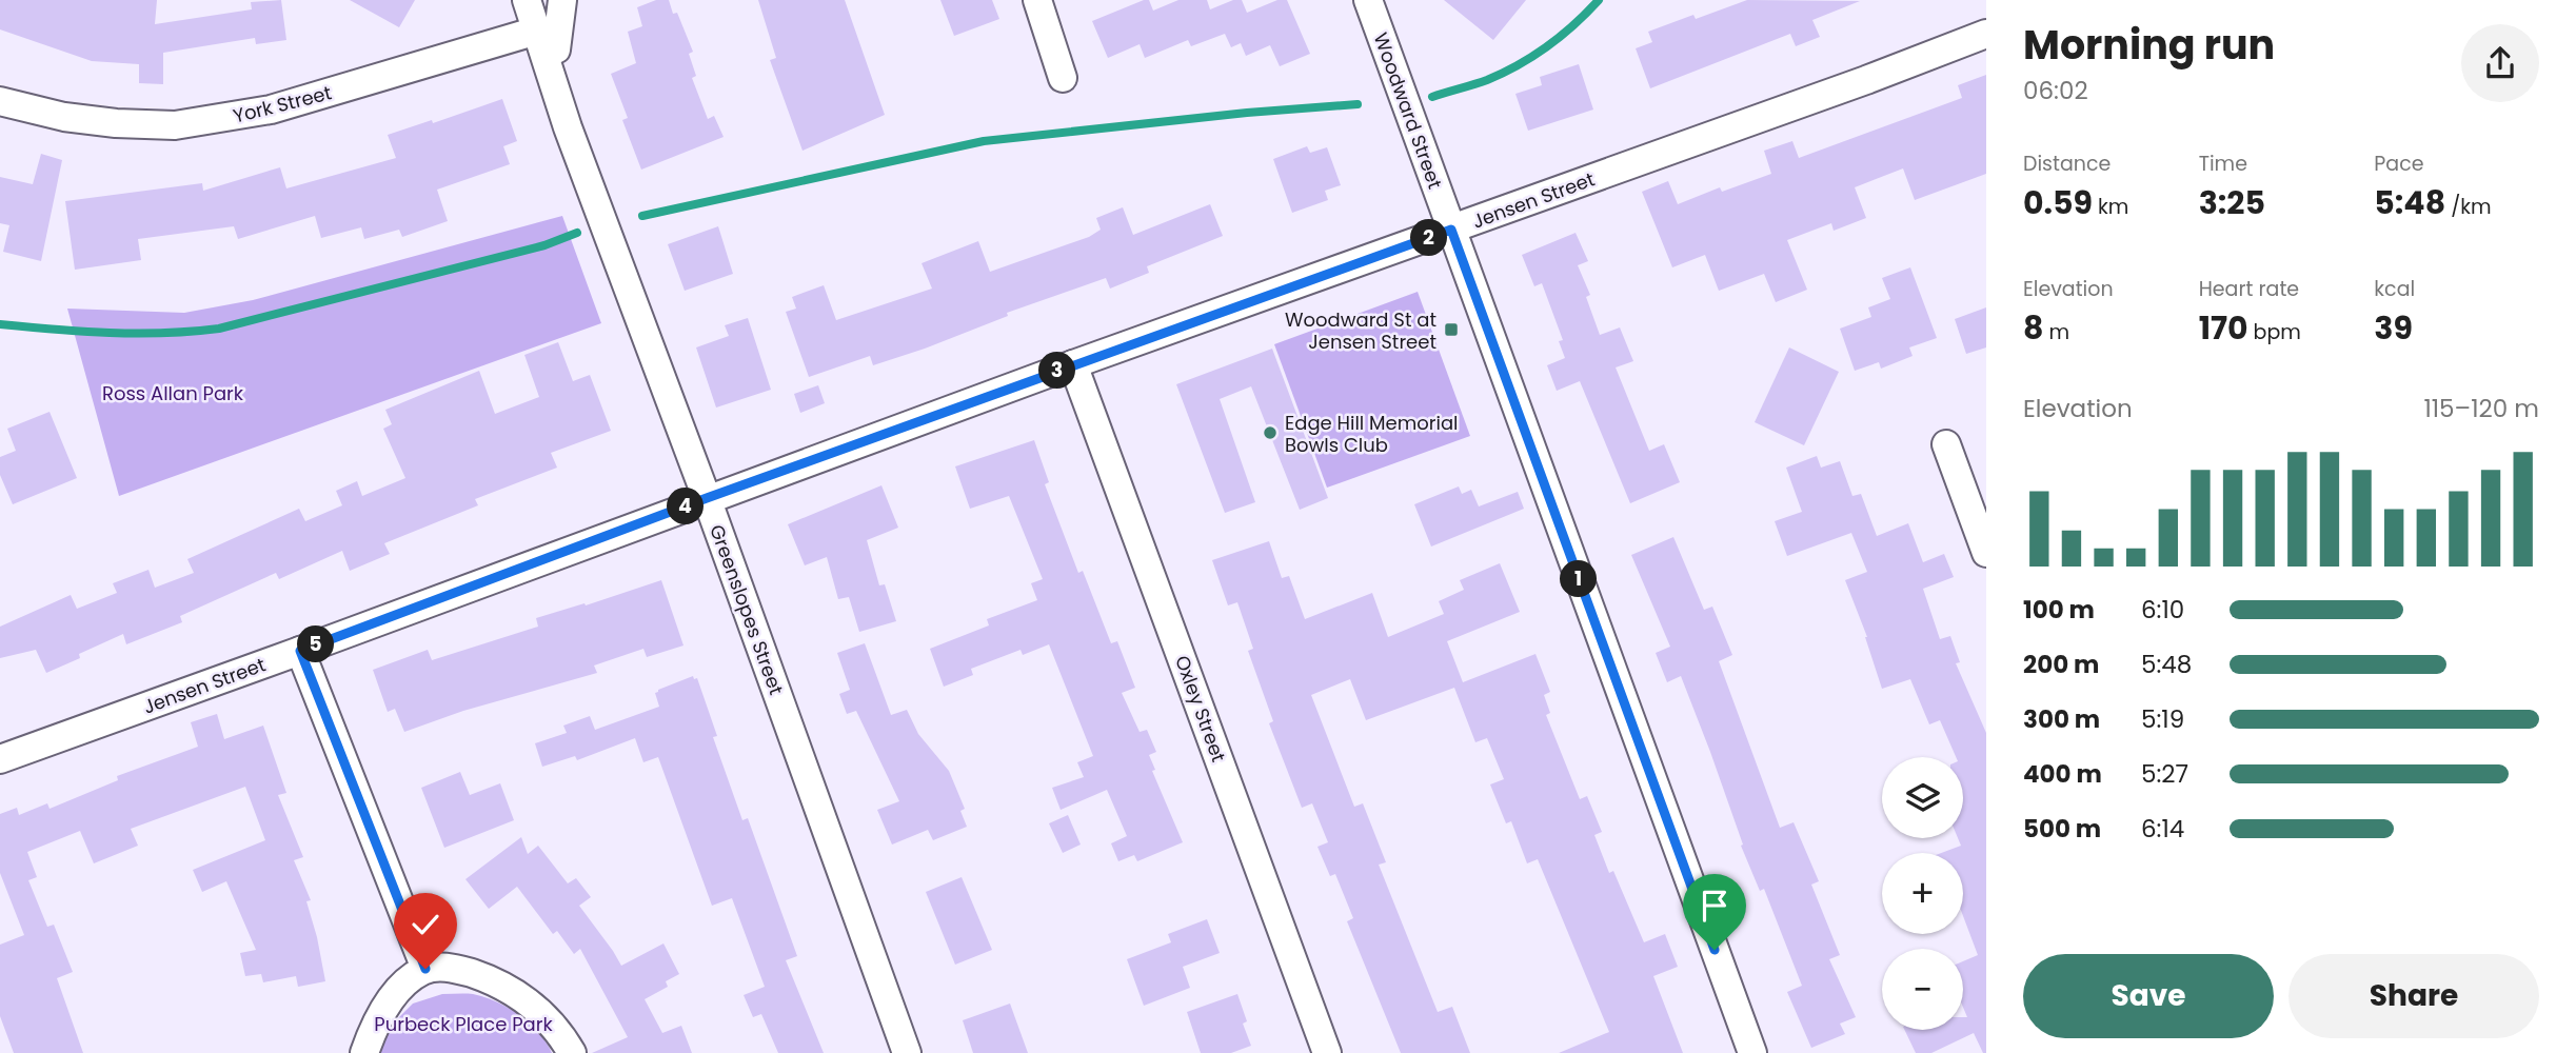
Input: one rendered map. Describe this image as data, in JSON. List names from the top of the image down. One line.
{"streets":{"street":["York Street","Woodward Street","Jensen Street","Greenslopes Street","Oxley Street"]},"crossings":[["York Street","Greenslopes Street"],["Woodward Street","Jensen Street"],["Jensen Street","Greenslopes Street"],["Jensen Street","Oxley Street"]],"parks":["Ross Allan Park","Purbeck Place Park"],"places":{"transit":["Woodward St at Jensen Street"],"other":["Edge Hill Memorial Bowls Club"]},"page":{"heading":["Morning run","06:02"],"stats":[["Distance","0.59 km"],["Time","3:25"],["Pace","5:48 /km"],["Elevation","8 m"],["Heart rate","170 bpm"],["kcal","39"]],"pins":["2","3","4","1","5"],"chart":["Elevation","115–120 m"],"list":[{"name":"100 m","note":"6:10"},{"name":"200 m","note":"5:48"},{"name":"300 m","note":"5:19"},{"name":"400 m","note":"5:27"},{"name":"500 m","note":"6:14"}],"map_buttons":["+","−"],"buttons":["Save","Share"]}}
